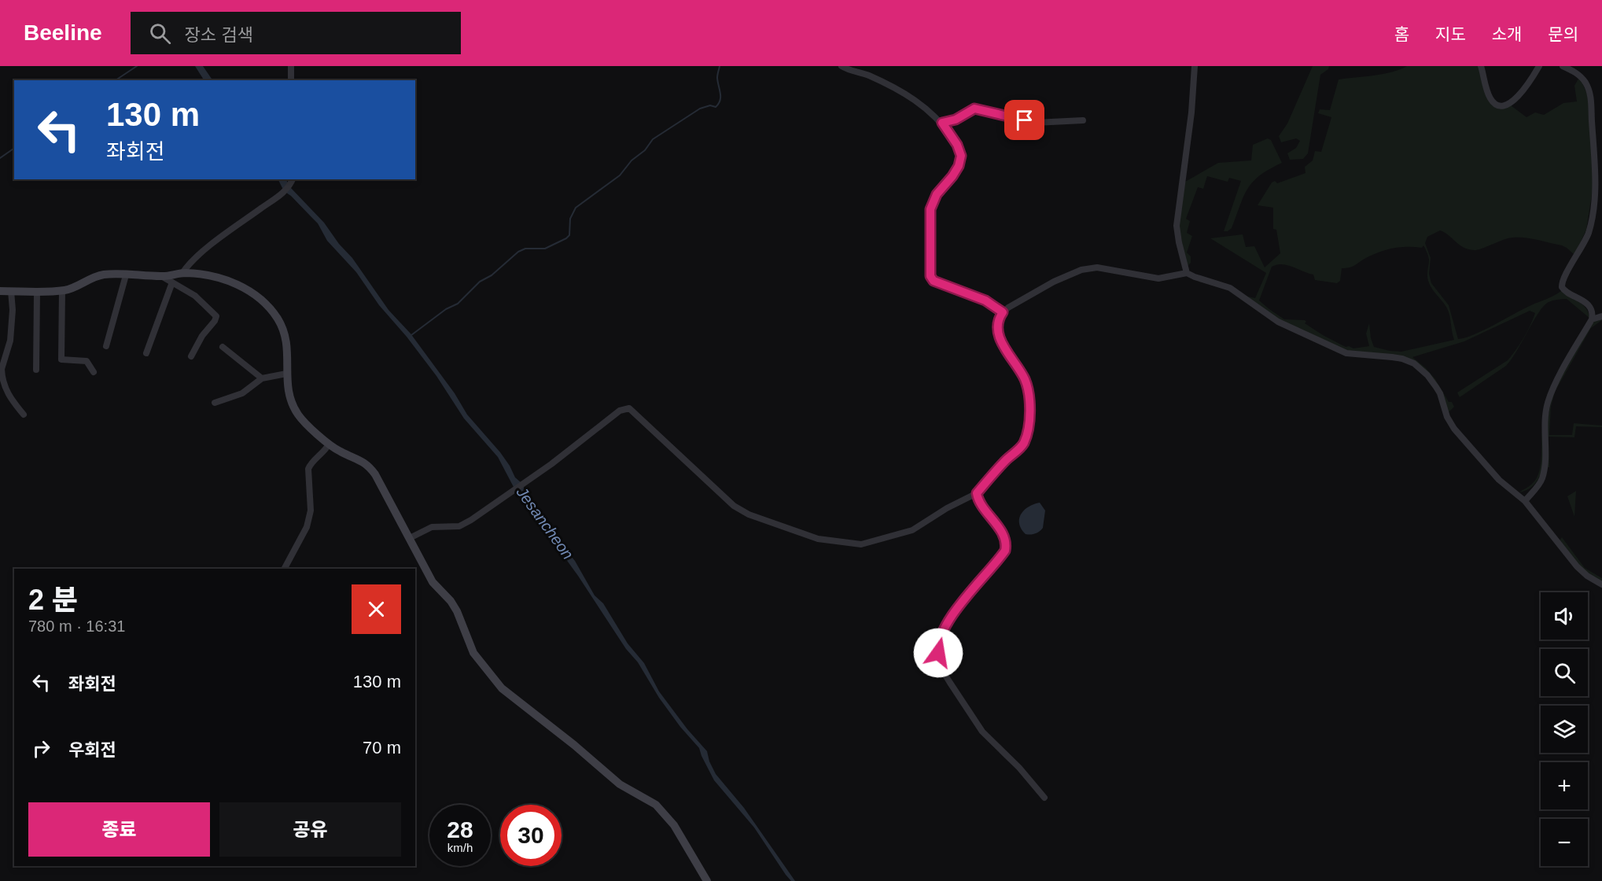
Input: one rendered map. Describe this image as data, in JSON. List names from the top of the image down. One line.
{"water":["Jesancheon"],"page":{"header":"Beeline","search":"장소 검색","nav":["홈","지도","소개","문의"],"turn":["130 m","좌회전"],"heading":["2 분","780 m · 16:31"],"map_buttons":["+","−"],"list":[{"name":"좌회전","value":"130 m"},{"name":"우회전","value":"70 m"}],"buttons":["종료","공유"],"speed":"28 km/h","limit":"30"}}
